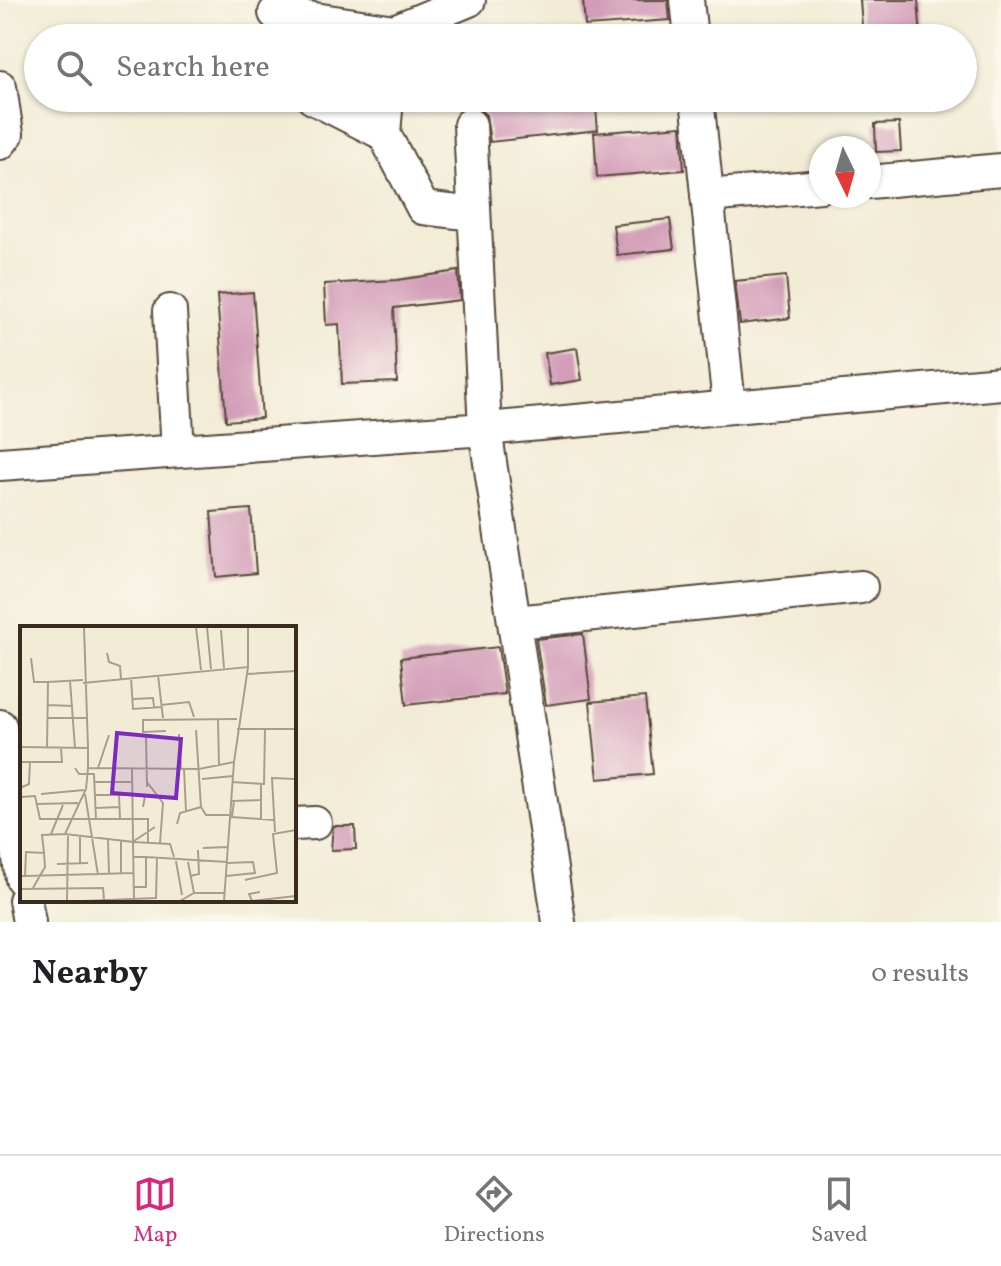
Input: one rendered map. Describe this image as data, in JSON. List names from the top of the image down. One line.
{"north":"bottom","page":{"search":"Search here","heading":["Nearby","0 results"],"nav":["Map","Directions","Saved"]}}
